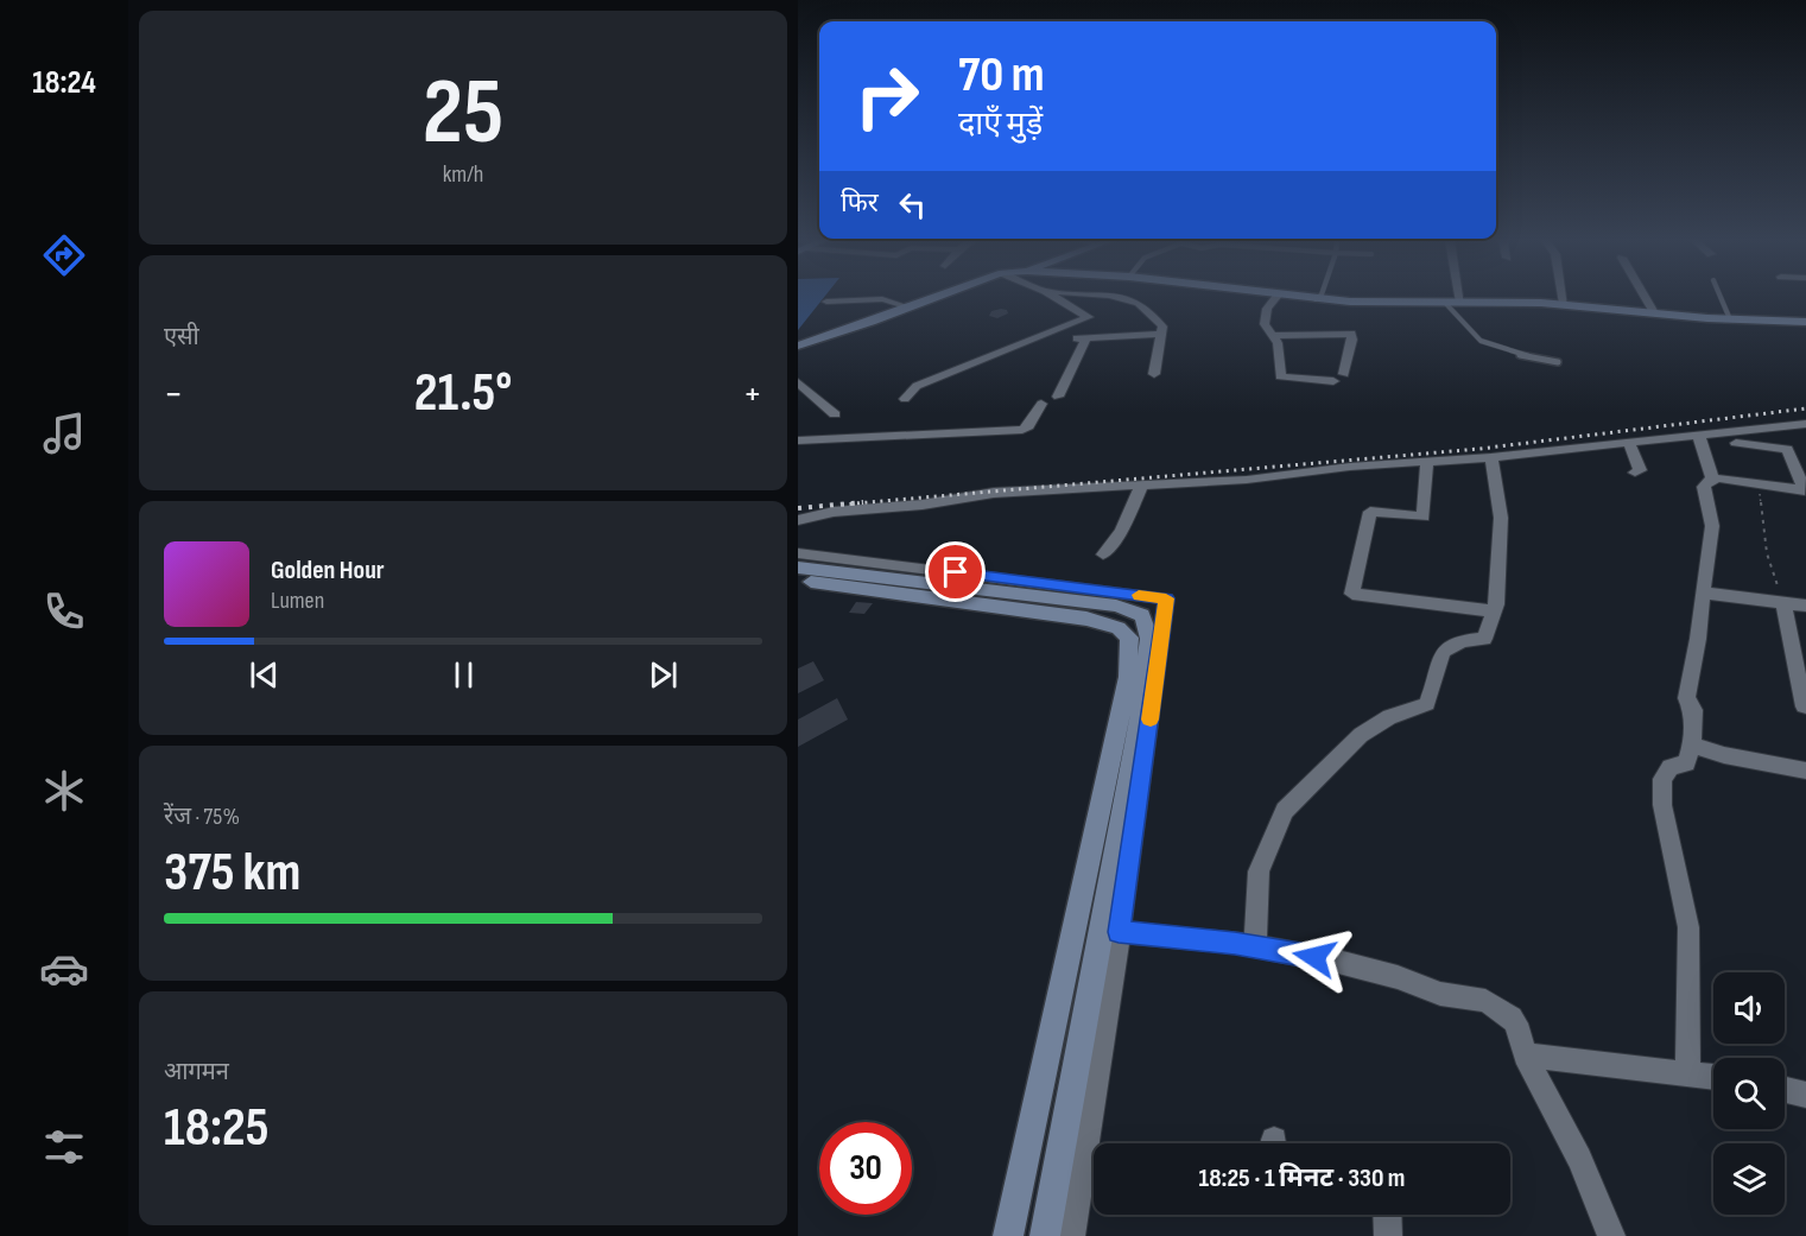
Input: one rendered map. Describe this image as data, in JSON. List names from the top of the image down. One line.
{"page":{"tabs":"18:24","tile":[["25","km/h"],"एसी",["रेंज · 75%","375 km"],["आगमन","18:25"]],"turn":["70 m","दाएँ मुड़ें"],"then":"फिर","heat":["−","21.5°","+"],"song":["Golden Hour","Lumen"],"limit":"30","trip":"18:25 · 1 मिनट · 330 m"}}
